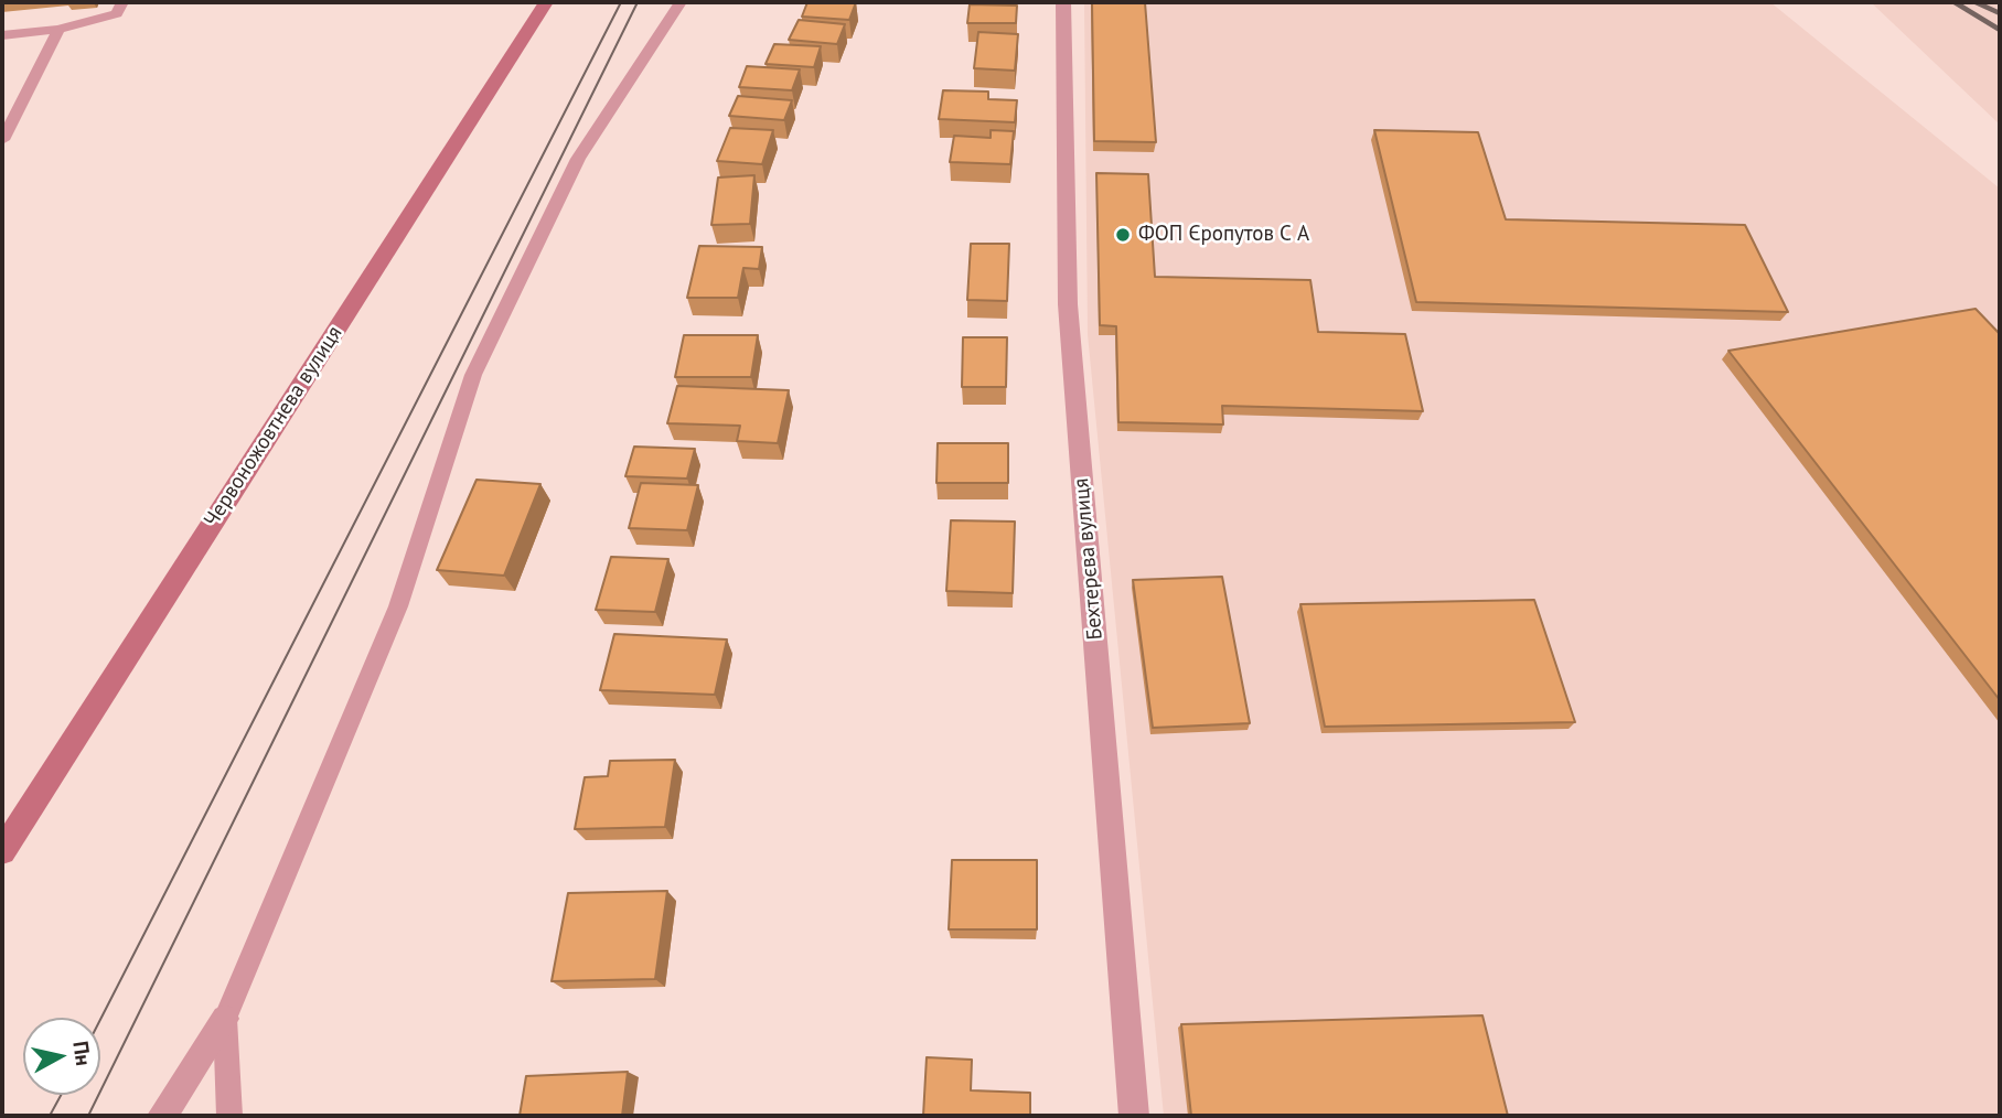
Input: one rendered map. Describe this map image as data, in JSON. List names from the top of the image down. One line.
{"streets":{"main road":["Червоножовтнева вулиця"],"street":["Бехтерєва вулиця"]},"places":["ФОП Єропутов С А"],"north":"right"}
